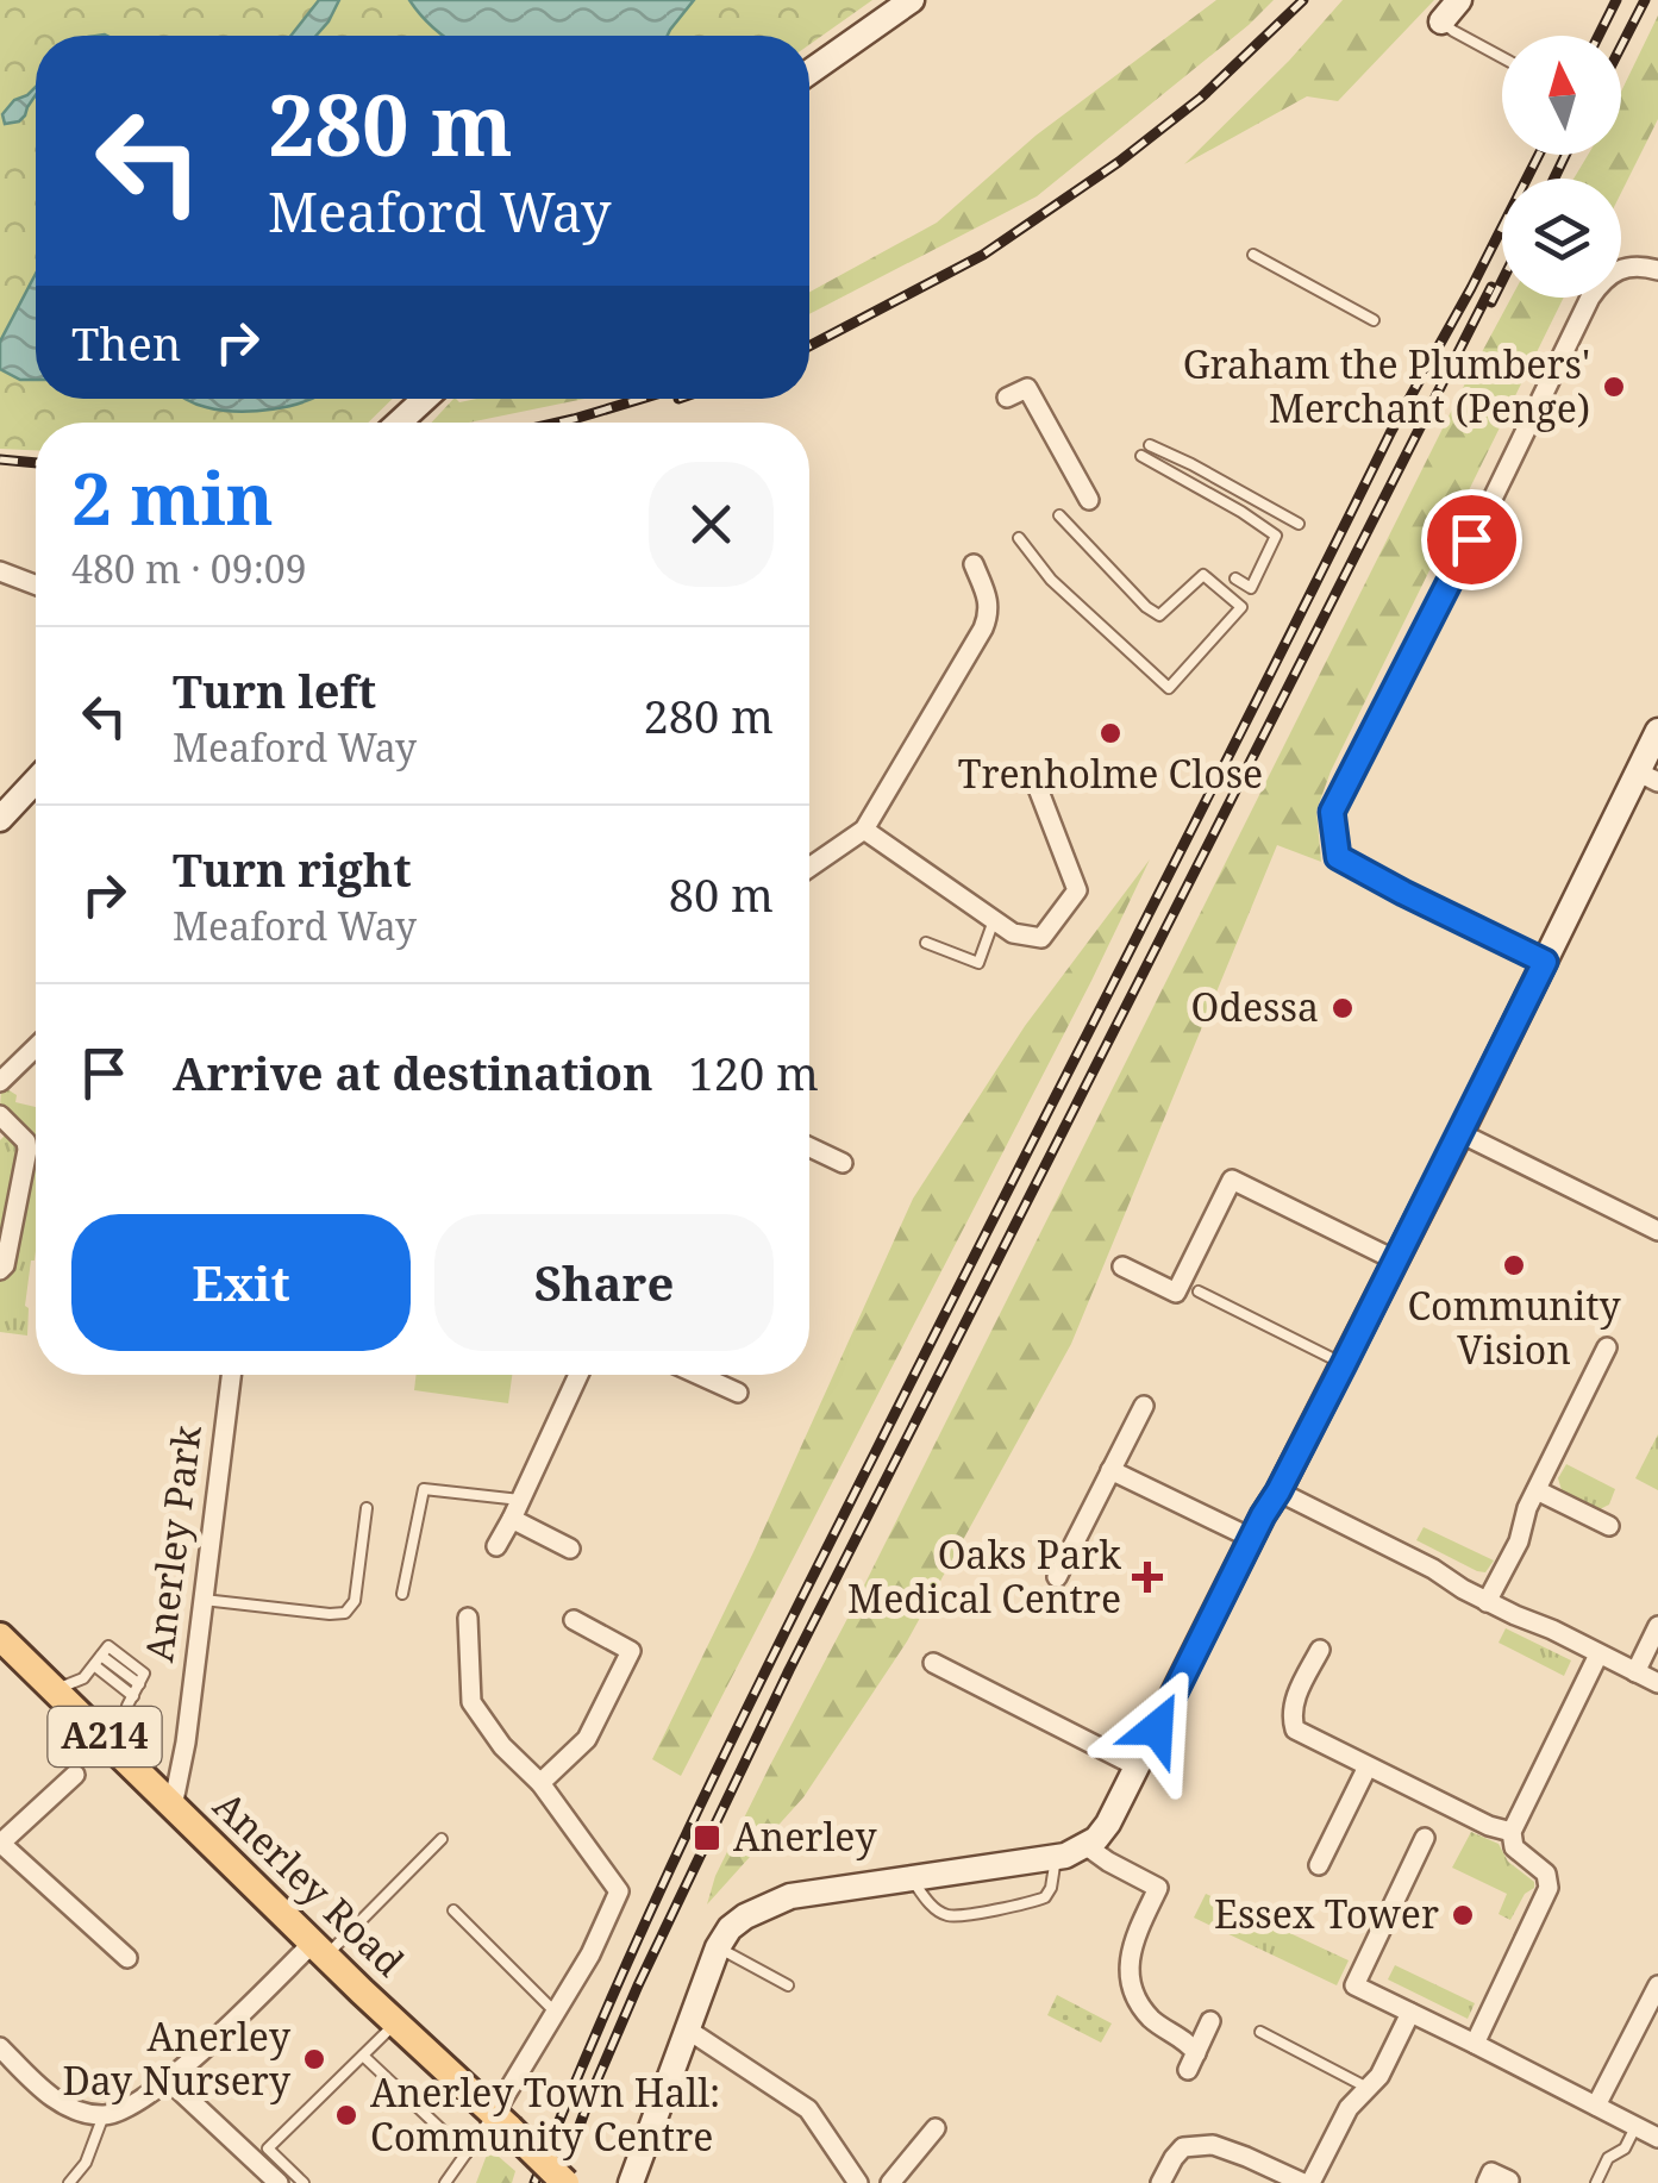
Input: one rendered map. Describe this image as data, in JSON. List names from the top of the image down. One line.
{"streets":{"main road":["A214","Anerley Road"],"street":["Anerley Park"]},"crossings":[["Anerley Park","Anerley Road"]],"places":{"other":["Graham the Plumbers' Merchant (Penge)","Trenholme Close","Odessa","Community Vision","Essex Tower","Anerley Day Nursery","Anerley Town Hall: Community Centre"],"health":["Oaks Park Medical Centre"],"transit":["Anerley"]},"north":"top","page":{"turn":["280 m","Meaford Way"],"then":"Then","heading":["2 min","480 m · 09:09"],"list":[{"name":"Turn left","note":"Meaford Way","value":"280 m"},{"name":"Turn right","note":"Meaford Way","value":"80 m"},{"name":"Arrive at destination","value":"120 m"}],"buttons":["Exit","Share"]}}
